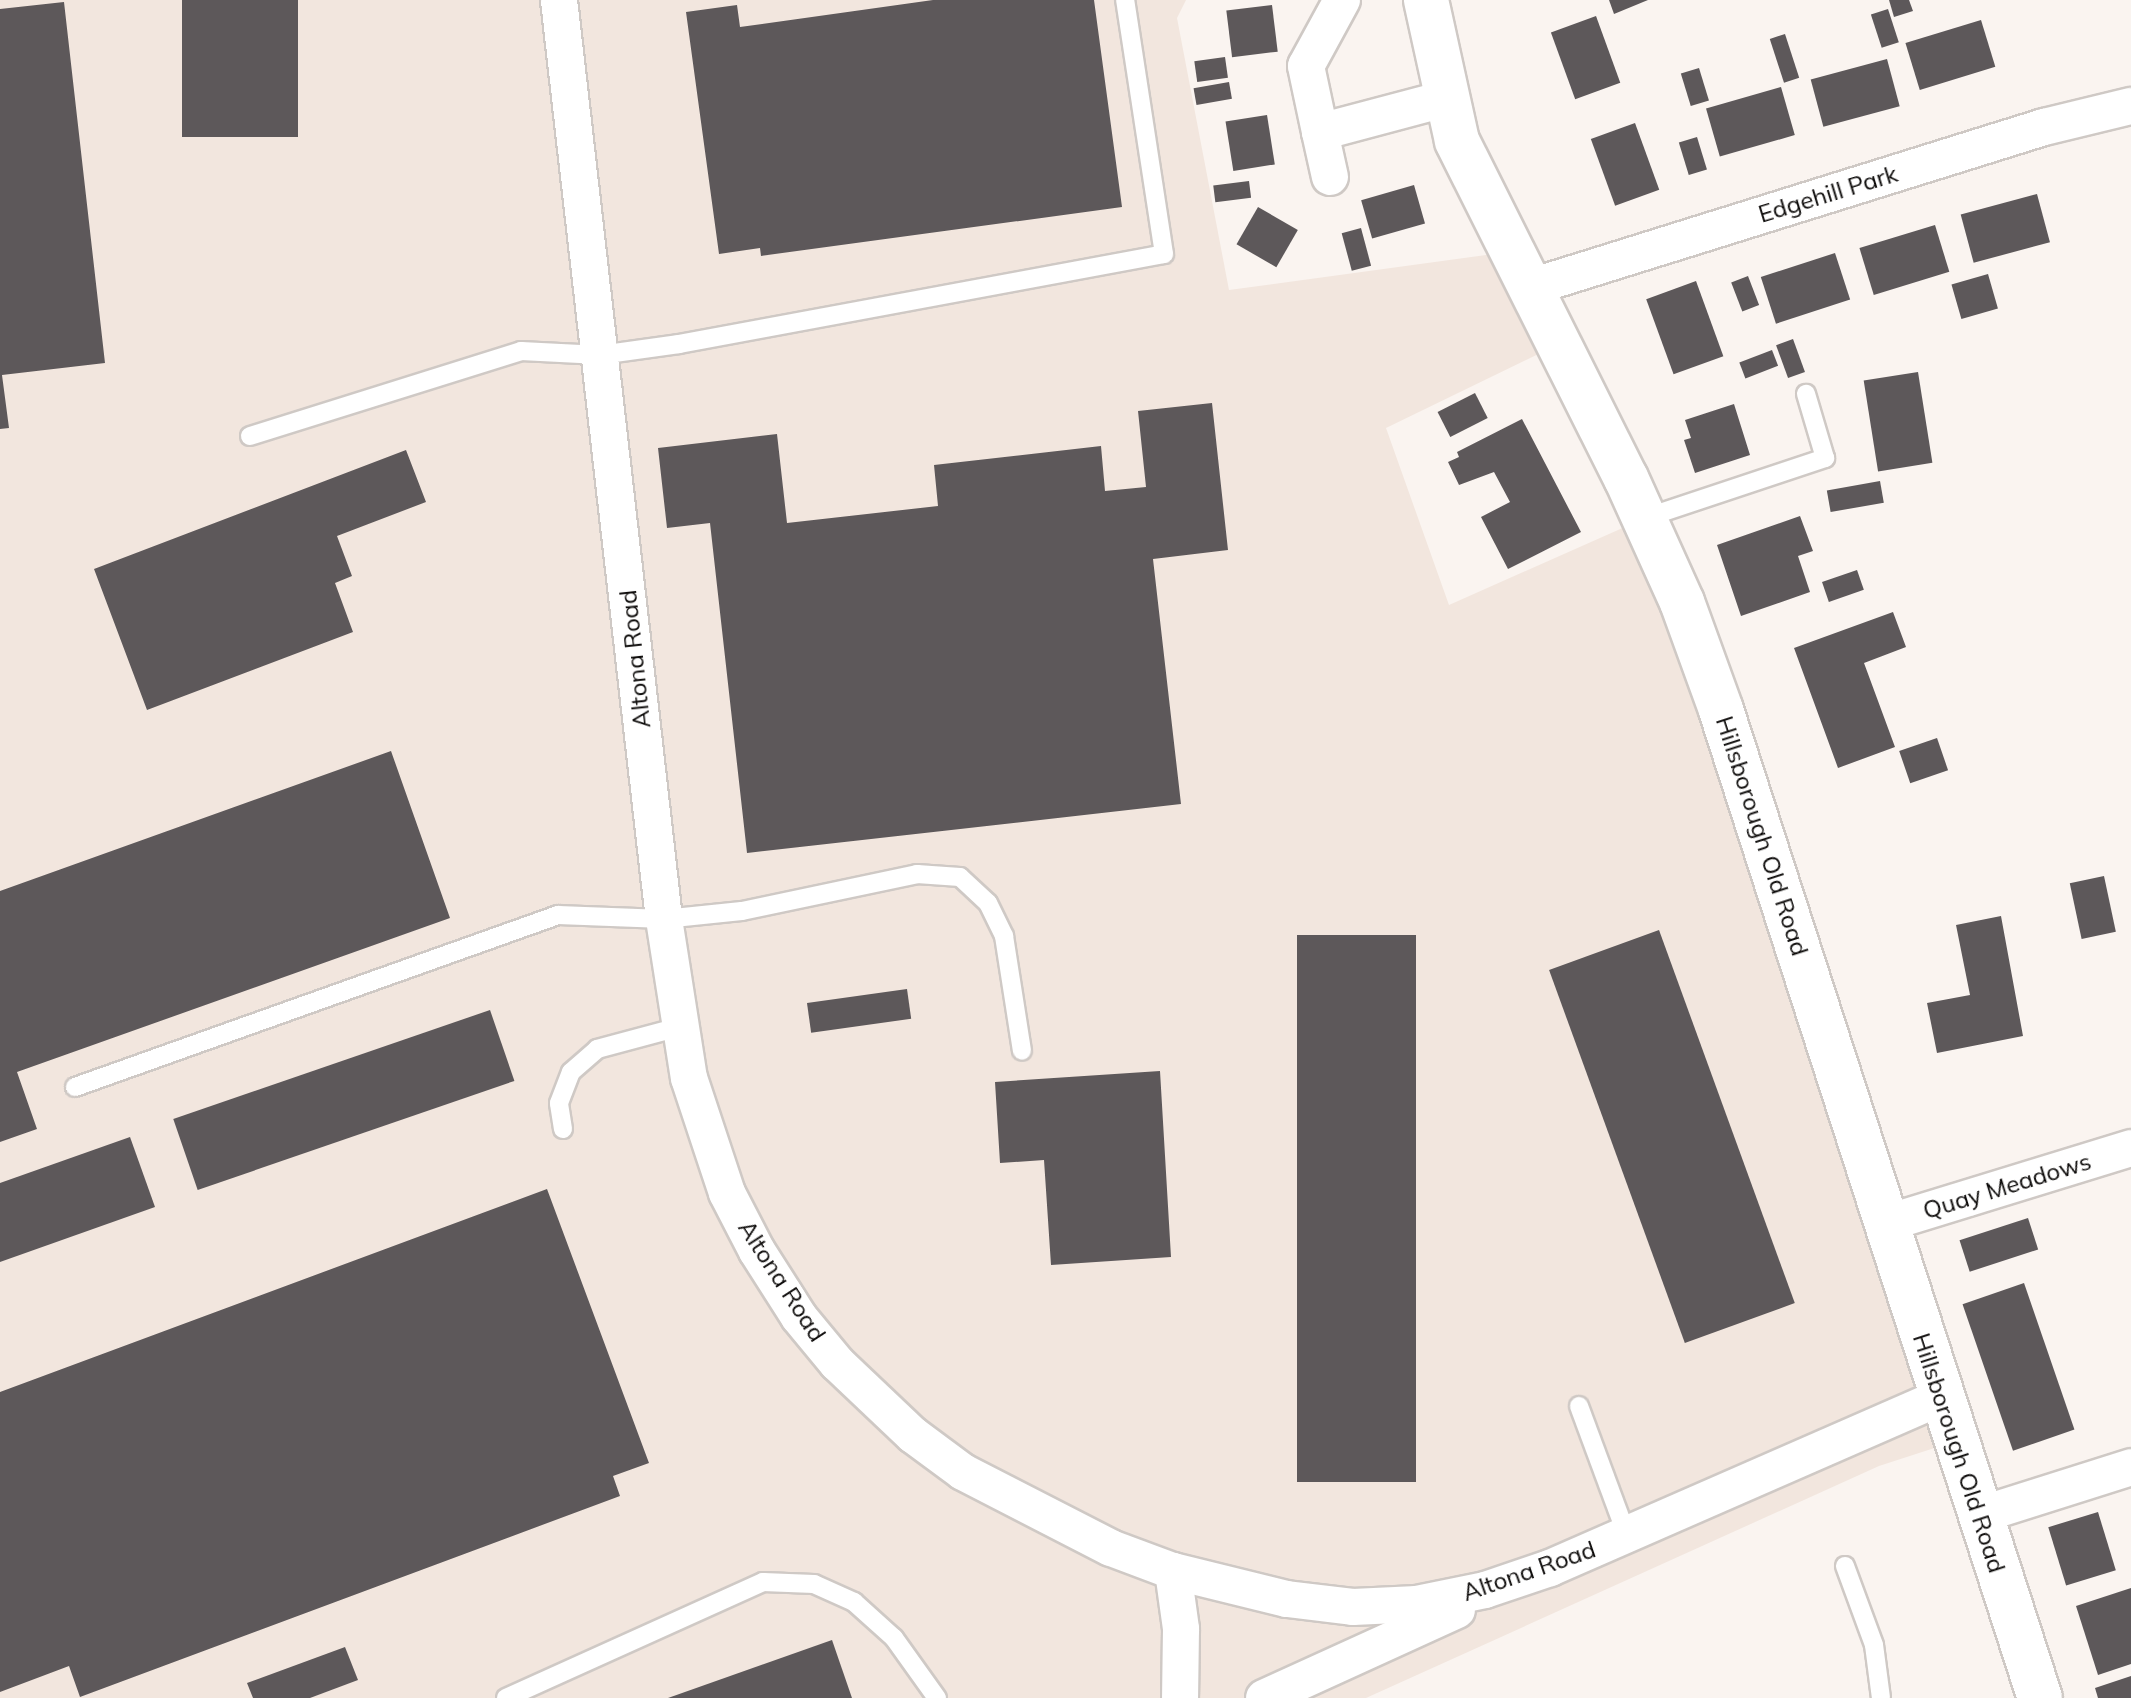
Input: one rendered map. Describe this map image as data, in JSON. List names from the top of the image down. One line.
{"streets":{"street":["Edgehill Park","Altona Road","Hillsborough Old Road","Quay Meadows"]},"crossings":[["Edgehill Park","Hillsborough Old Road"],["Altona Road","Hillsborough Old Road"],["Hillsborough Old Road","Quay Meadows"]]}
